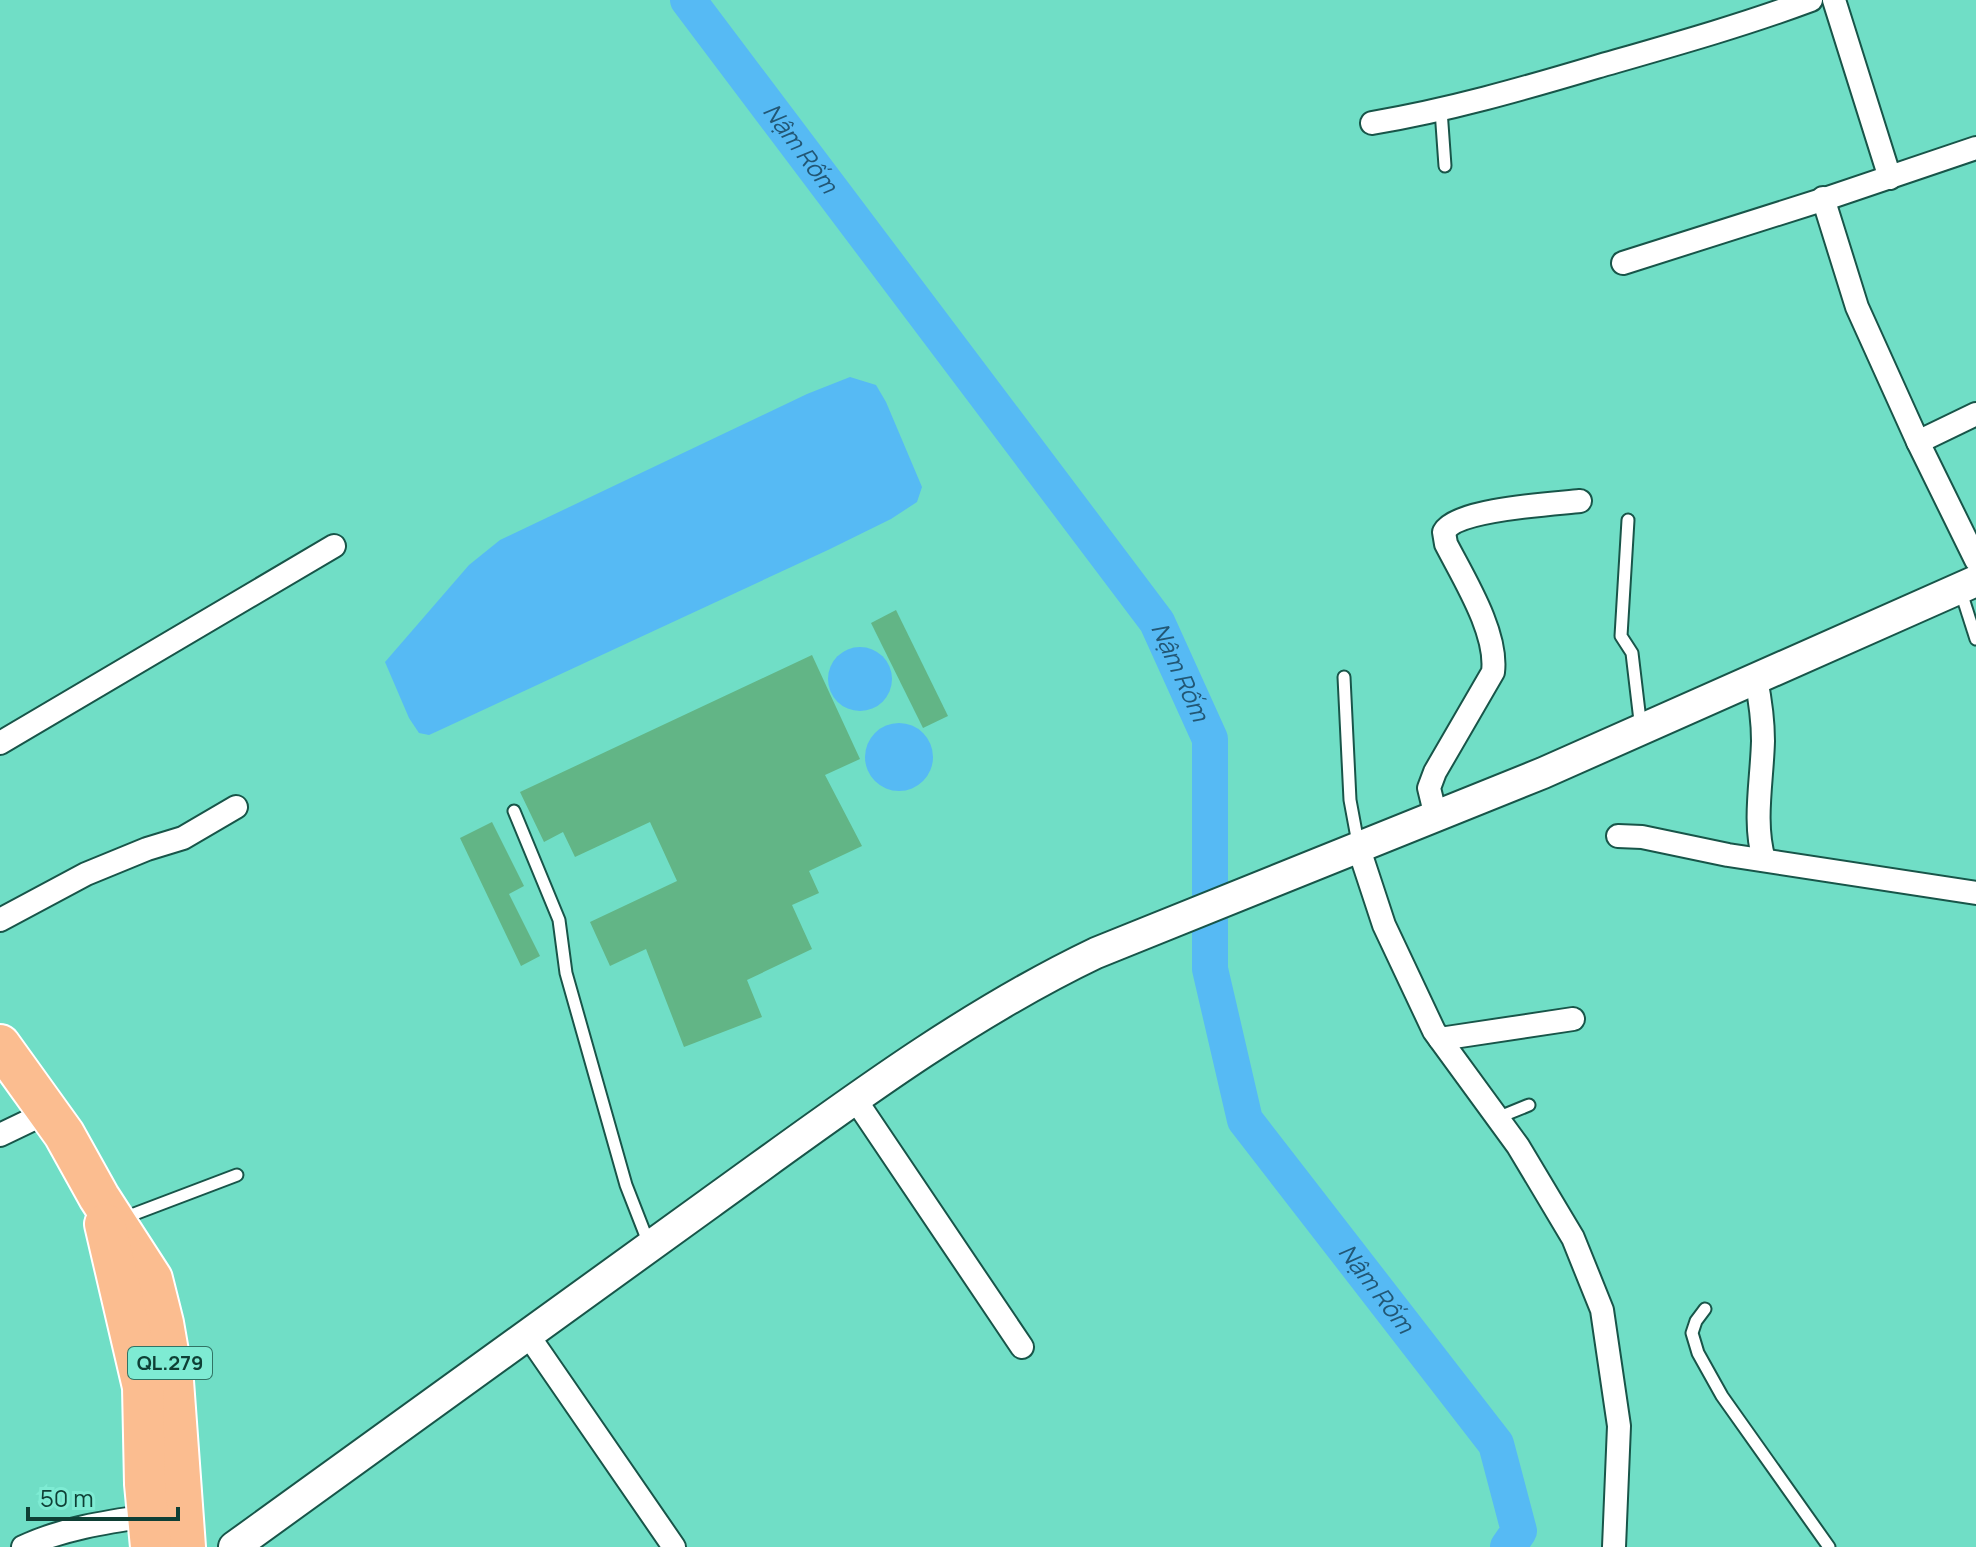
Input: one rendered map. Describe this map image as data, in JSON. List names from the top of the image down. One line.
{"streets":{"highway":["QL.279"]},"water":["Nậm Rốm"],"scale_bar":"50 m"}
